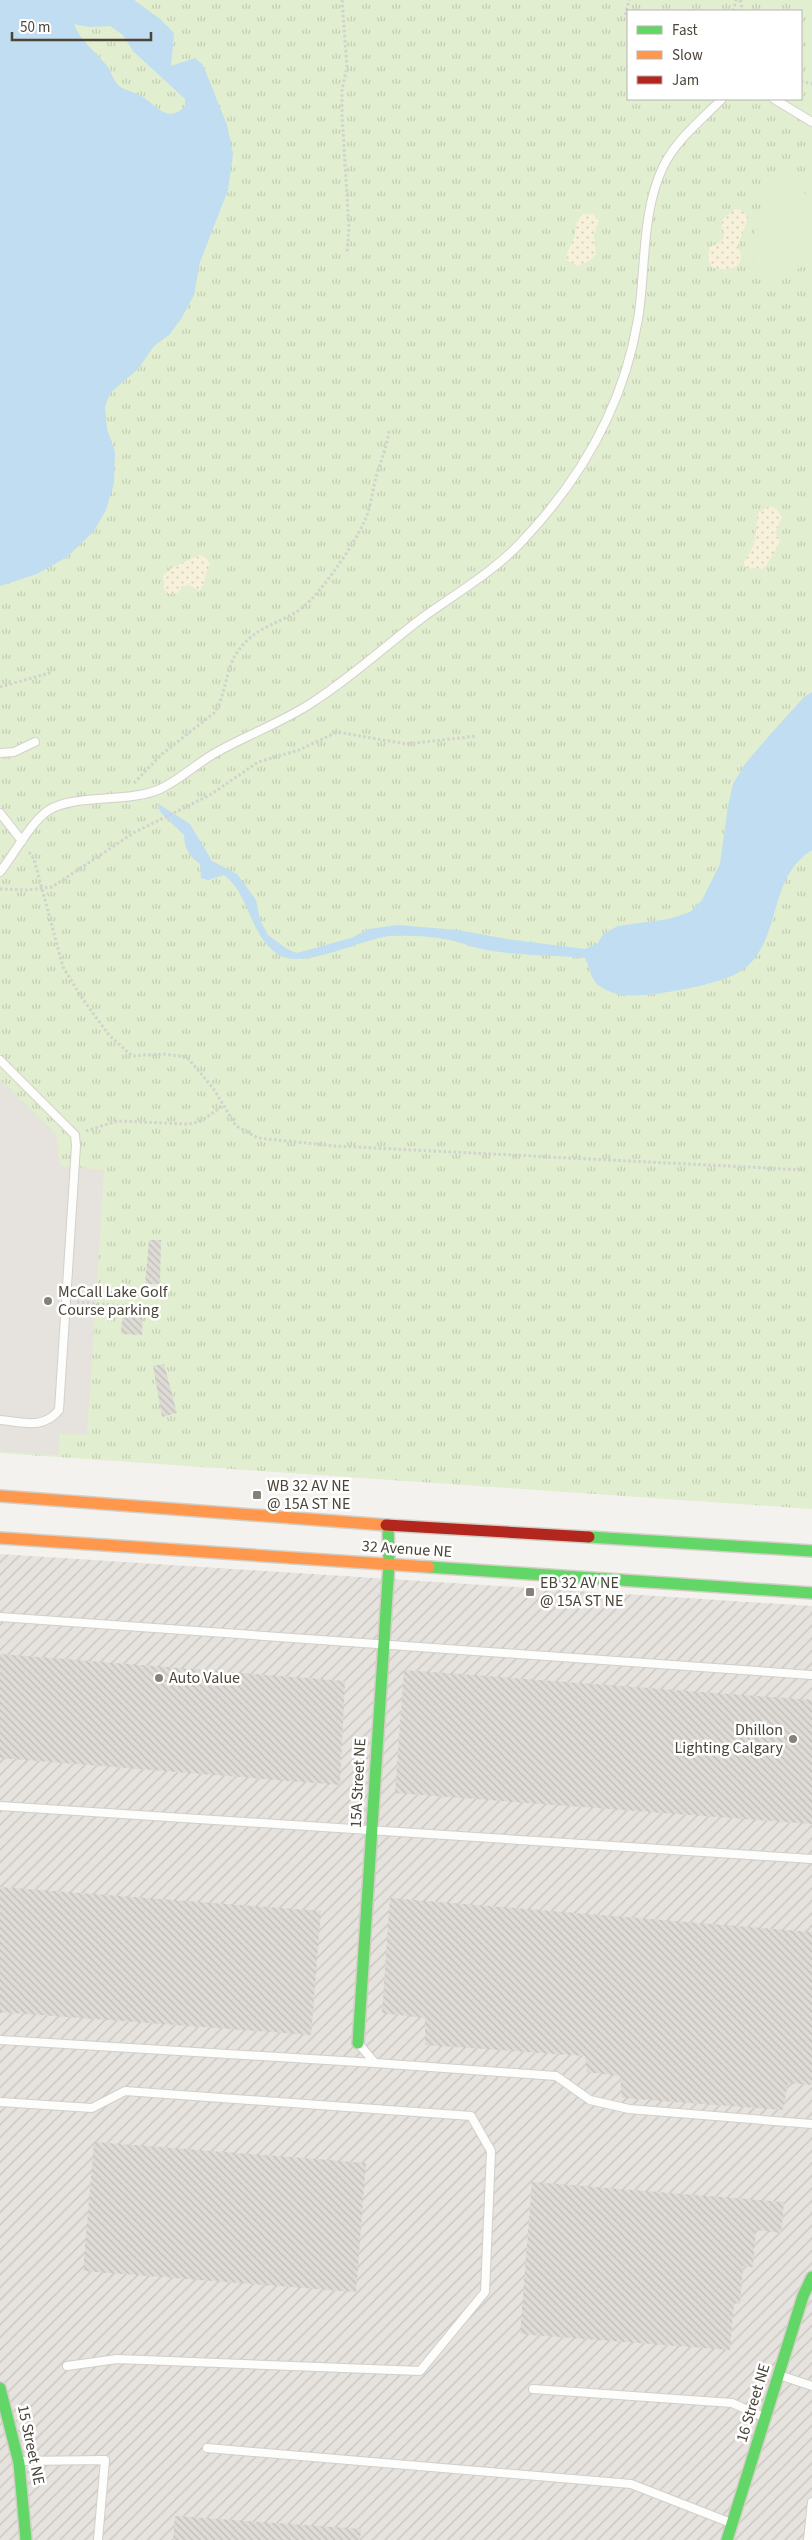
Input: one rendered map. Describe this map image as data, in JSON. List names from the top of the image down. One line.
{"streets":{"main road":["32 Avenue NE","15A Street NE","16 Street NE","15 Street NE"]},"crossings":[["32 Avenue NE","15A Street NE"]],"places":{"other":["McCall Lake Golf Course parking","Auto Value","Dhillon Lighting Calgary"],"transit":["WB 32 AV NE @ 15A ST NE","EB 32 AV NE @ 15A ST NE"]},"legend":["Fast","Slow","Jam"],"scale_bar":"50 m"}
